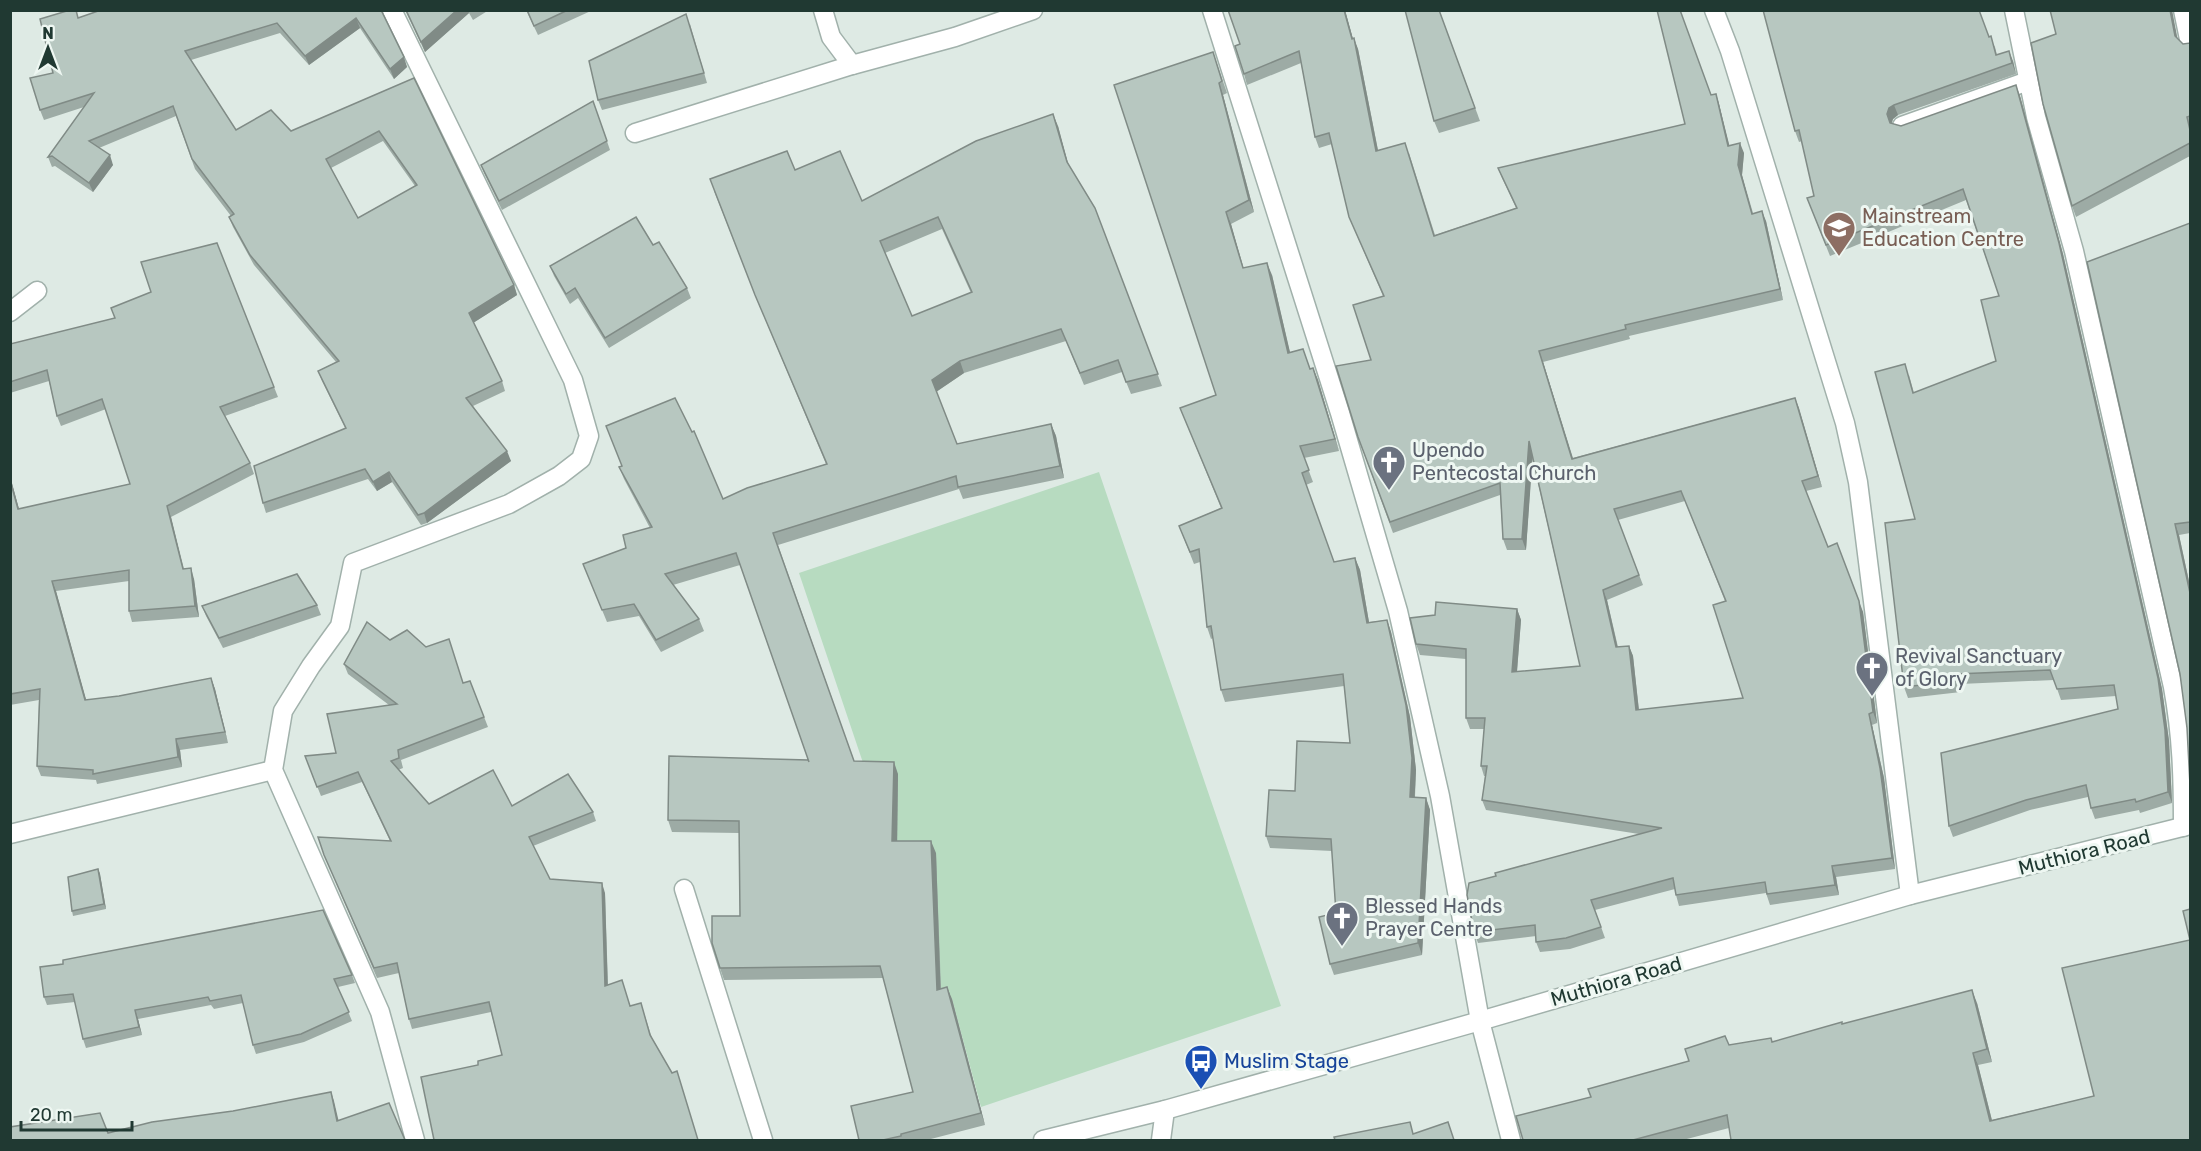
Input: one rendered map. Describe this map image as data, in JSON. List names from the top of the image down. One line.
{"streets":{"street":["Muthiora Road"]},"places":{"school or university":["Mainstream Education Centre"],"church":["Upendo Pentecostal Church","Revival Sanctuary of Glory","Blessed Hands Prayer Centre"],"bus stop":["Muslim Stage"]},"scale_bar":"20 m","north":"top"}
